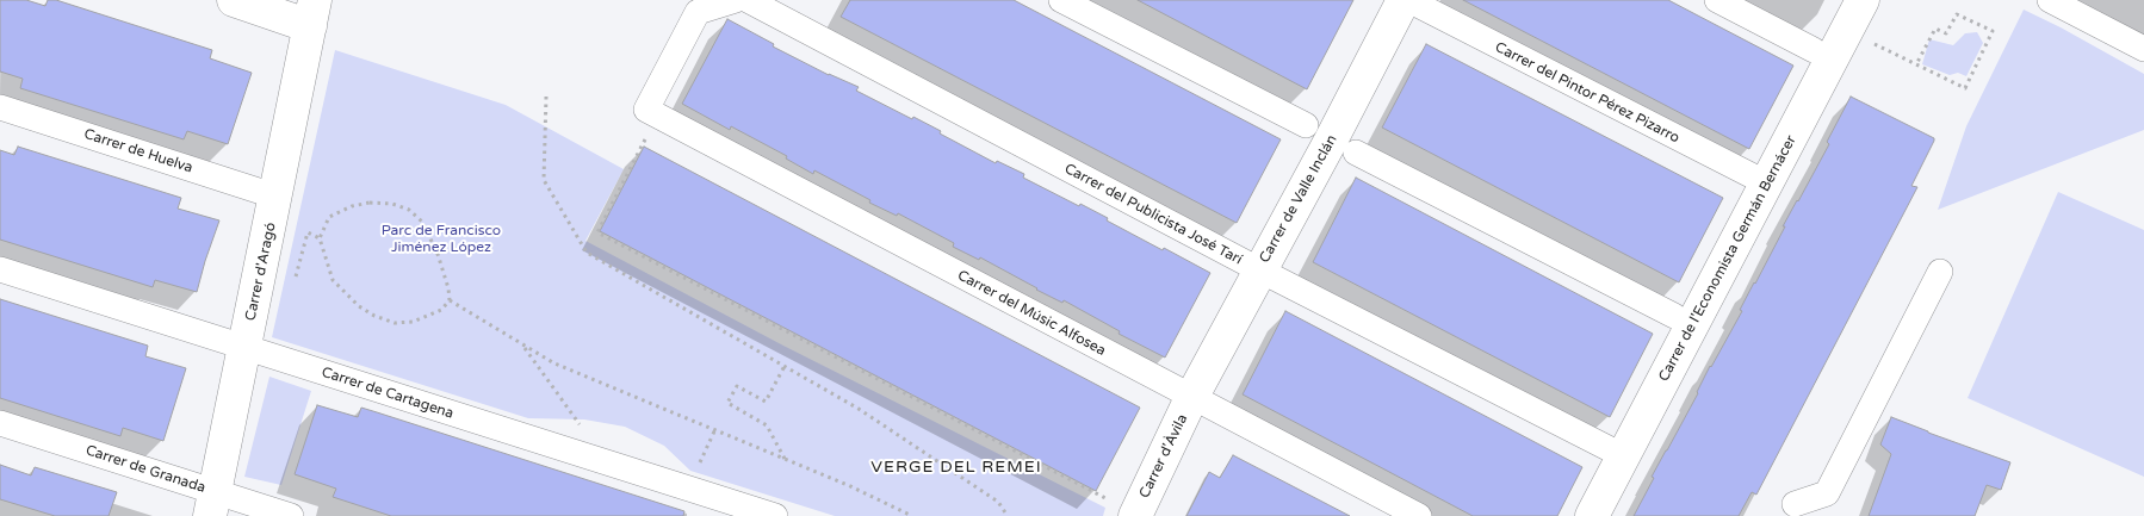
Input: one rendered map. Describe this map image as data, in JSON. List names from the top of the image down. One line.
{"streets":{"street":["Carrer del Pintor Pérez Pizarro","Carrer de Huelva","Carrer de Valle Inclán","Carrer del Publicista José Tarí","Carrer de l'Economista Germán Bernácer","Carrer d'Aragó","Carrer del Músic Alfosea","Carrer de Cartagena","Carrer d'Àvila","Carrer de Granada"]},"crossings":[["Carrer del Pintor Pérez Pizarro","Carrer de Valle Inclán"],["Carrer del Pintor Pérez Pizarro","Carrer de l'Economista Germán Bernácer"],["Carrer de Huelva","Carrer d'Aragó"],["Carrer de Valle Inclán","Carrer del Publicista José Tarí"],["Carrer de Valle Inclán","Carrer del Músic Alfosea"],["Carrer de Valle Inclán","Carrer d'Àvila"],["Carrer del Publicista José Tarí","Carrer de l'Economista Germán Bernácer"],["Carrer d'Aragó","Carrer de Cartagena"],["Carrer d'Aragó","Carrer de Granada"],["Carrer del Músic Alfosea","Carrer d'Àvila"]],"districts":["VERGE DEL REMEI"],"parks":["Parc de Francisco Jiménez López"]}
